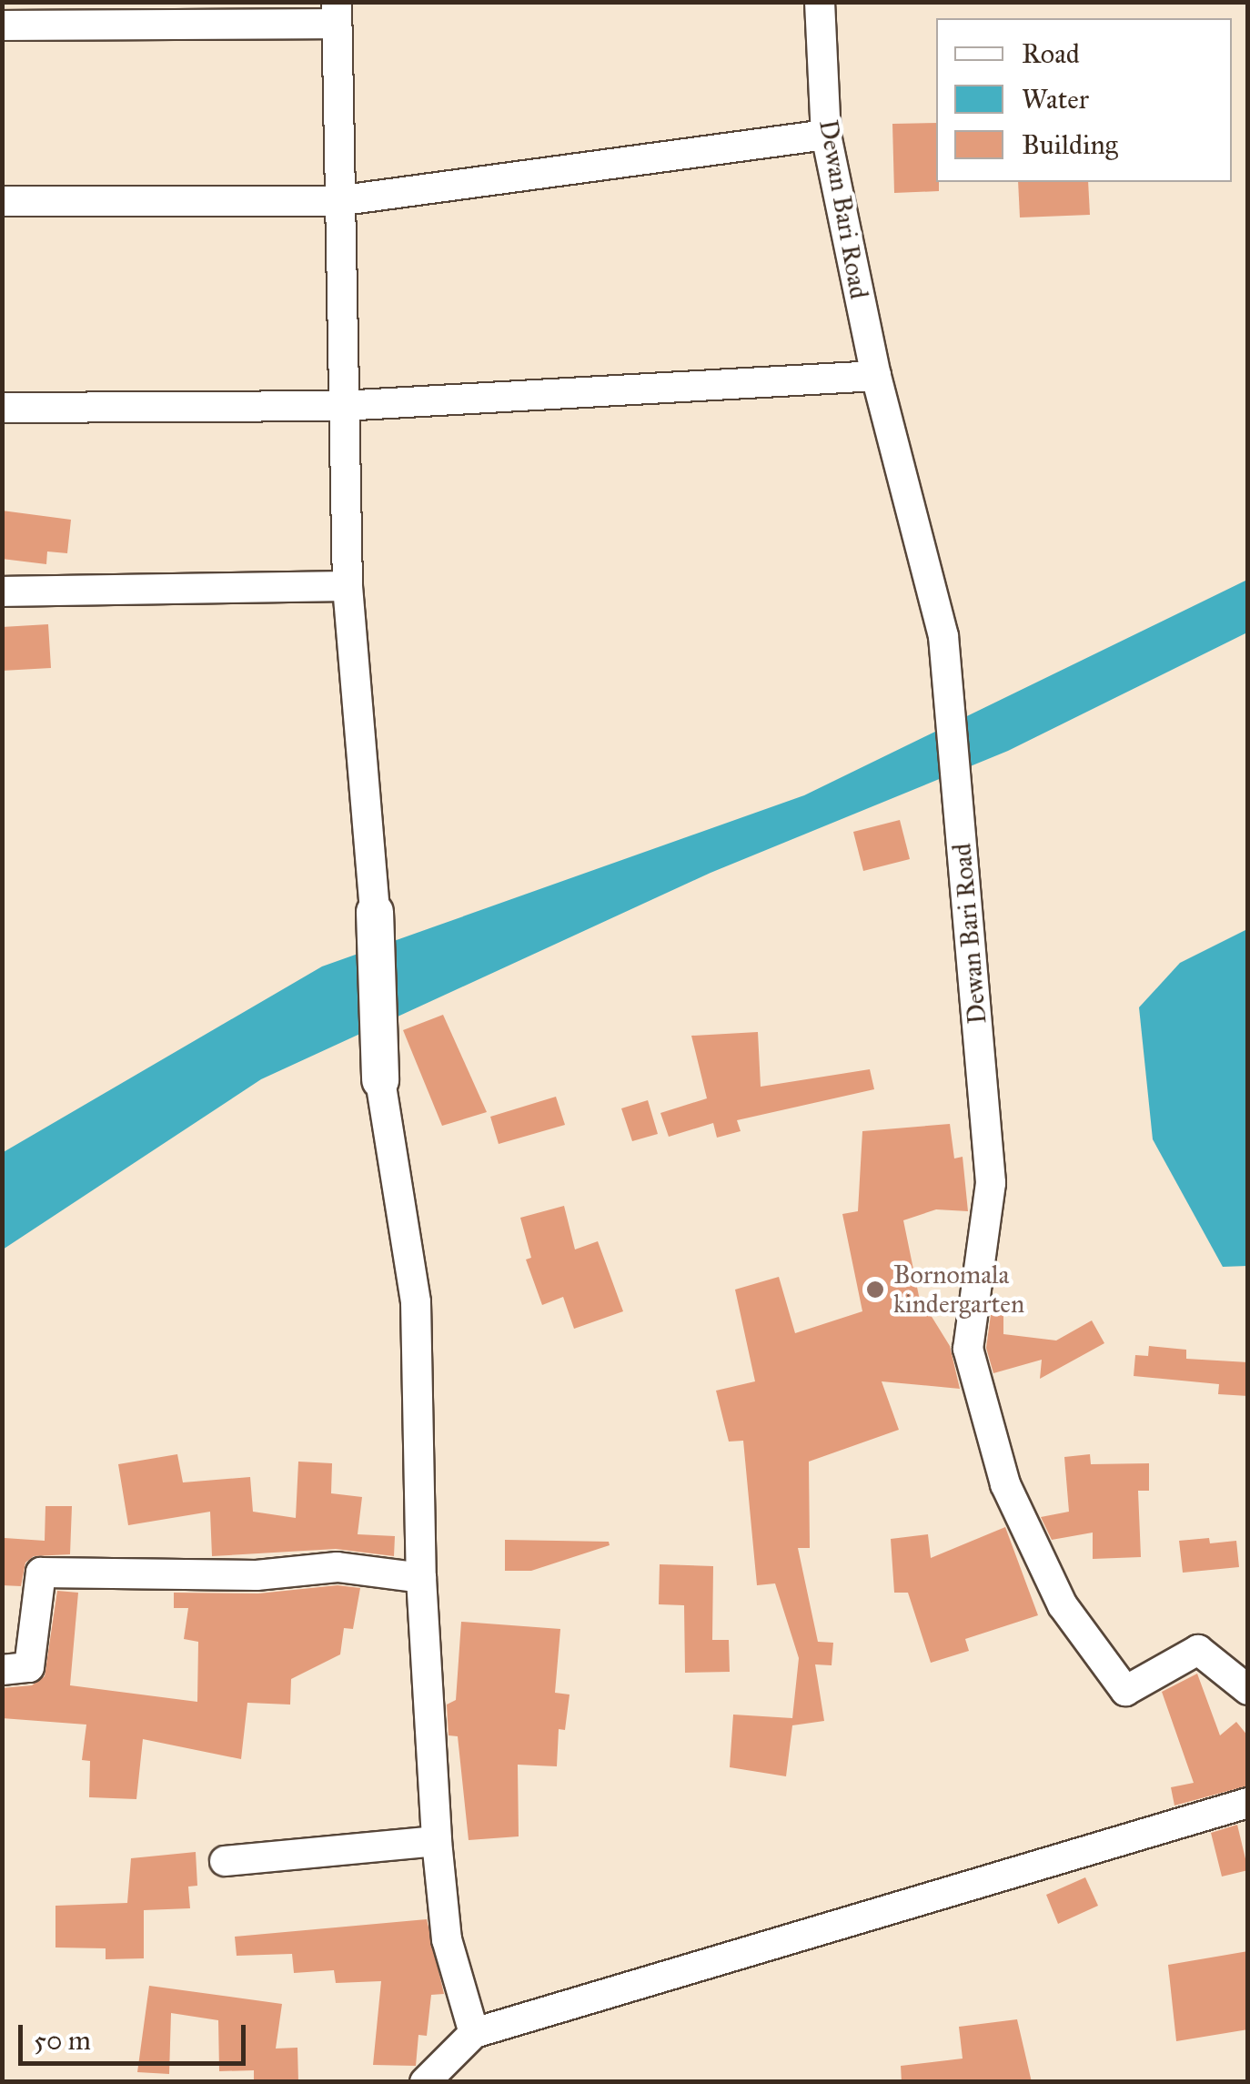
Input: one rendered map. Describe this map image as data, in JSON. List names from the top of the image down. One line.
{"streets":{"street":["Dewan Bari Road"]},"places":["Bornomala kindergarten"],"legend":["Road","Water","Building"],"scale_bar":"50 m"}
